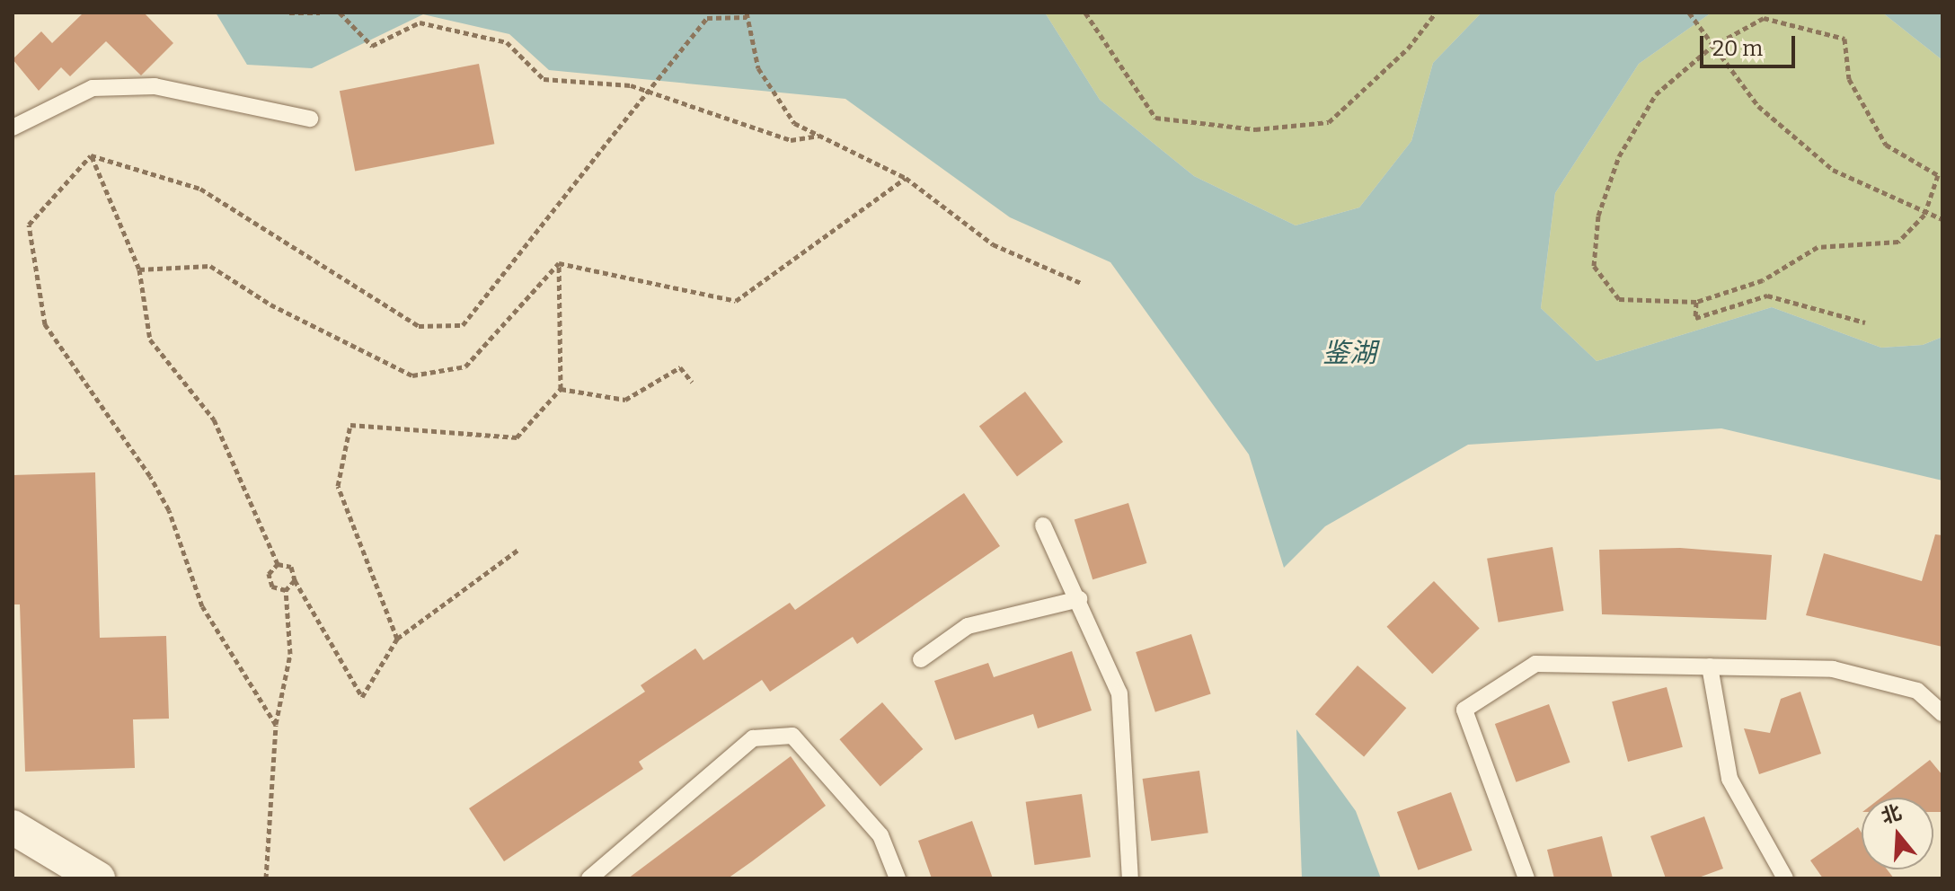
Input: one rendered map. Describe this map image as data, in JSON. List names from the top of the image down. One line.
{"water":["鉴湖"],"scale_bar":"20 m","north":"top"}
